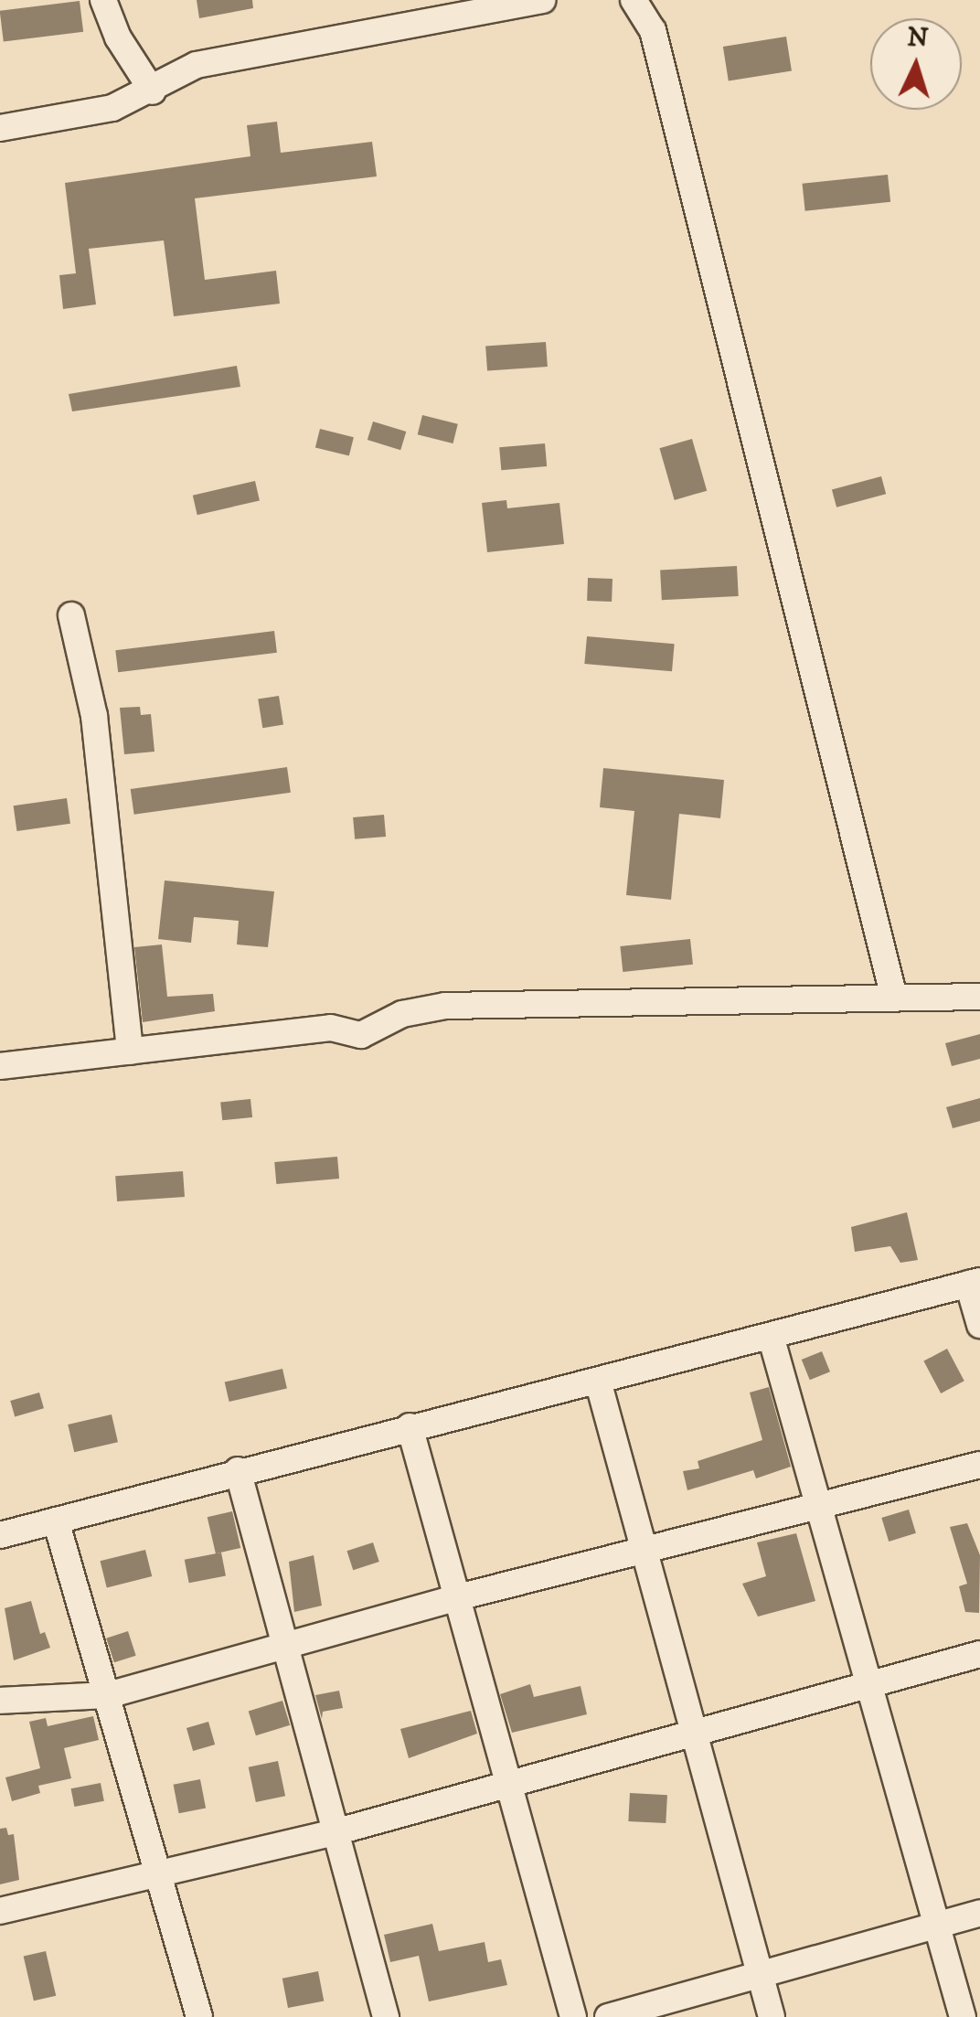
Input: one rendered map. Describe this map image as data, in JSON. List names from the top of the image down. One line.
{"north":"top"}
